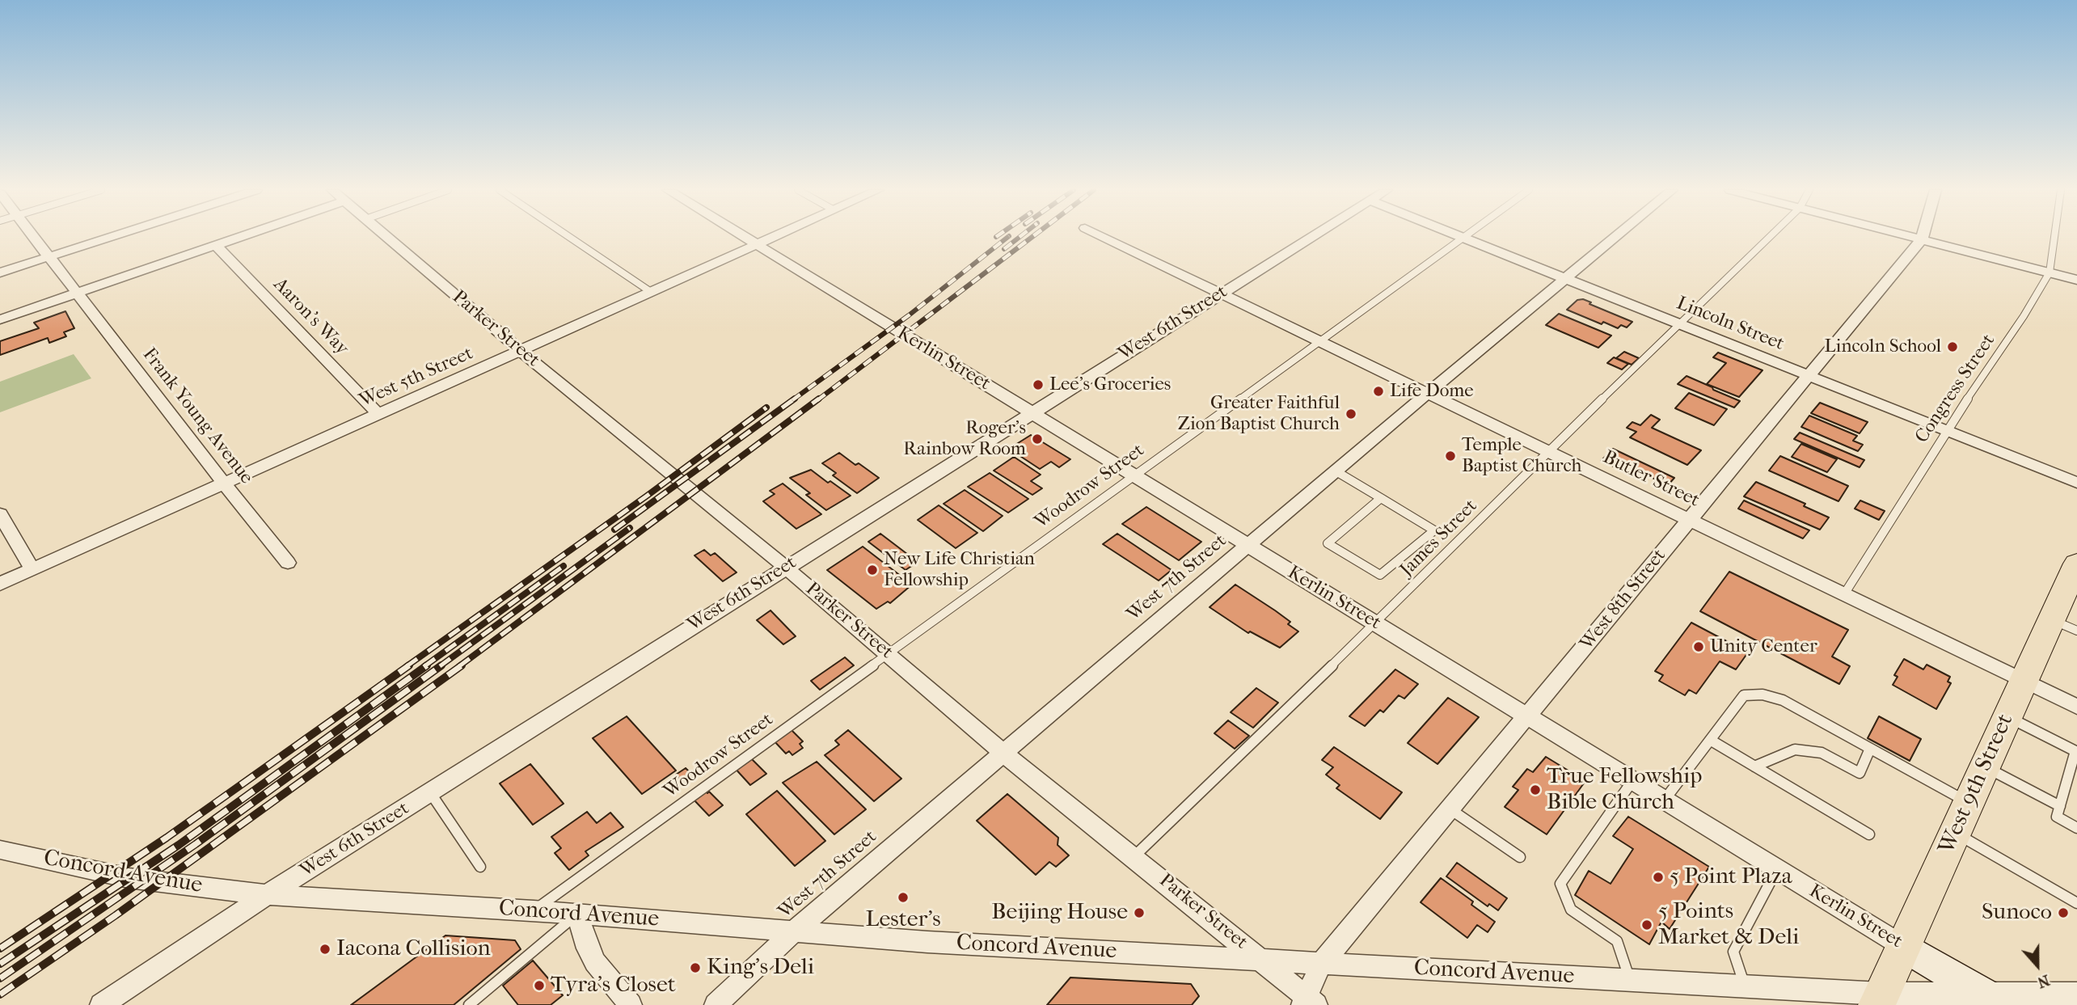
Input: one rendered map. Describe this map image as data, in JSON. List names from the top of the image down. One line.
{"streets":{"main road":["Kerlin Street","West 9th Street"],"street":["Aaron's Way","West 6th Street","Lincoln Street","Parker Street","West 5th Street","Frank Young Avenue","Butler Street","West 7th Street","West 8th Street","Concord Avenue"],"lane":["Congress Street","Woodrow Street","James Street"]},"crossings":[["Aaron's Way","West 5th Street"],["West 6th Street","Parker Street"],["West 6th Street","Kerlin Street"],["West 6th Street","Butler Street"],["West 6th Street","Concord Avenue"],["Lincoln Street","Congress Street"],["Lincoln Street","Woodrow Street"],["Lincoln Street","James Street"],["Lincoln Street","West 7th Street"],["Lincoln Street","West 8th Street"],["Parker Street","West 5th Street"],["Parker Street","Woodrow Street"],["Parker Street","James Street"],["Parker Street","West 7th Street"],["Parker Street","West 8th Street"],["Parker Street","Concord Avenue"],["Kerlin Street","West 5th Street"],["Kerlin Street","Woodrow Street"],["Kerlin Street","James Street"],["Kerlin Street","West 7th Street"],["Kerlin Street","West 8th Street"],["Kerlin Street","West 9th Street"],["Kerlin Street","Concord Avenue"],["West 5th Street","Frank Young Avenue"],["Congress Street","Butler Street"],["Butler Street","Woodrow Street"],["Butler Street","James Street"],["Butler Street","West 7th Street"],["Butler Street","West 8th Street"],["Butler Street","West 9th Street"],["Woodrow Street","Concord Avenue"],["West 7th Street","Concord Avenue"],["West 8th Street","Concord Avenue"],["West 9th Street","Concord Avenue"]],"places":["Lincoln School","Lee's Groceries","Life Dome","Greater Faithful Zion Baptist Church","Roger's Rainbow Room","Temple Baptist Church","New Life Christian Fellowship","Unity Center","True Fellowship Bible Church","5 Point Plaza","Lester's","Beijing House","Sunoco","5 Points Market & Deli","Iacona Collision","King's Deli","Tyra's Closet"],"north":"bottom"}
